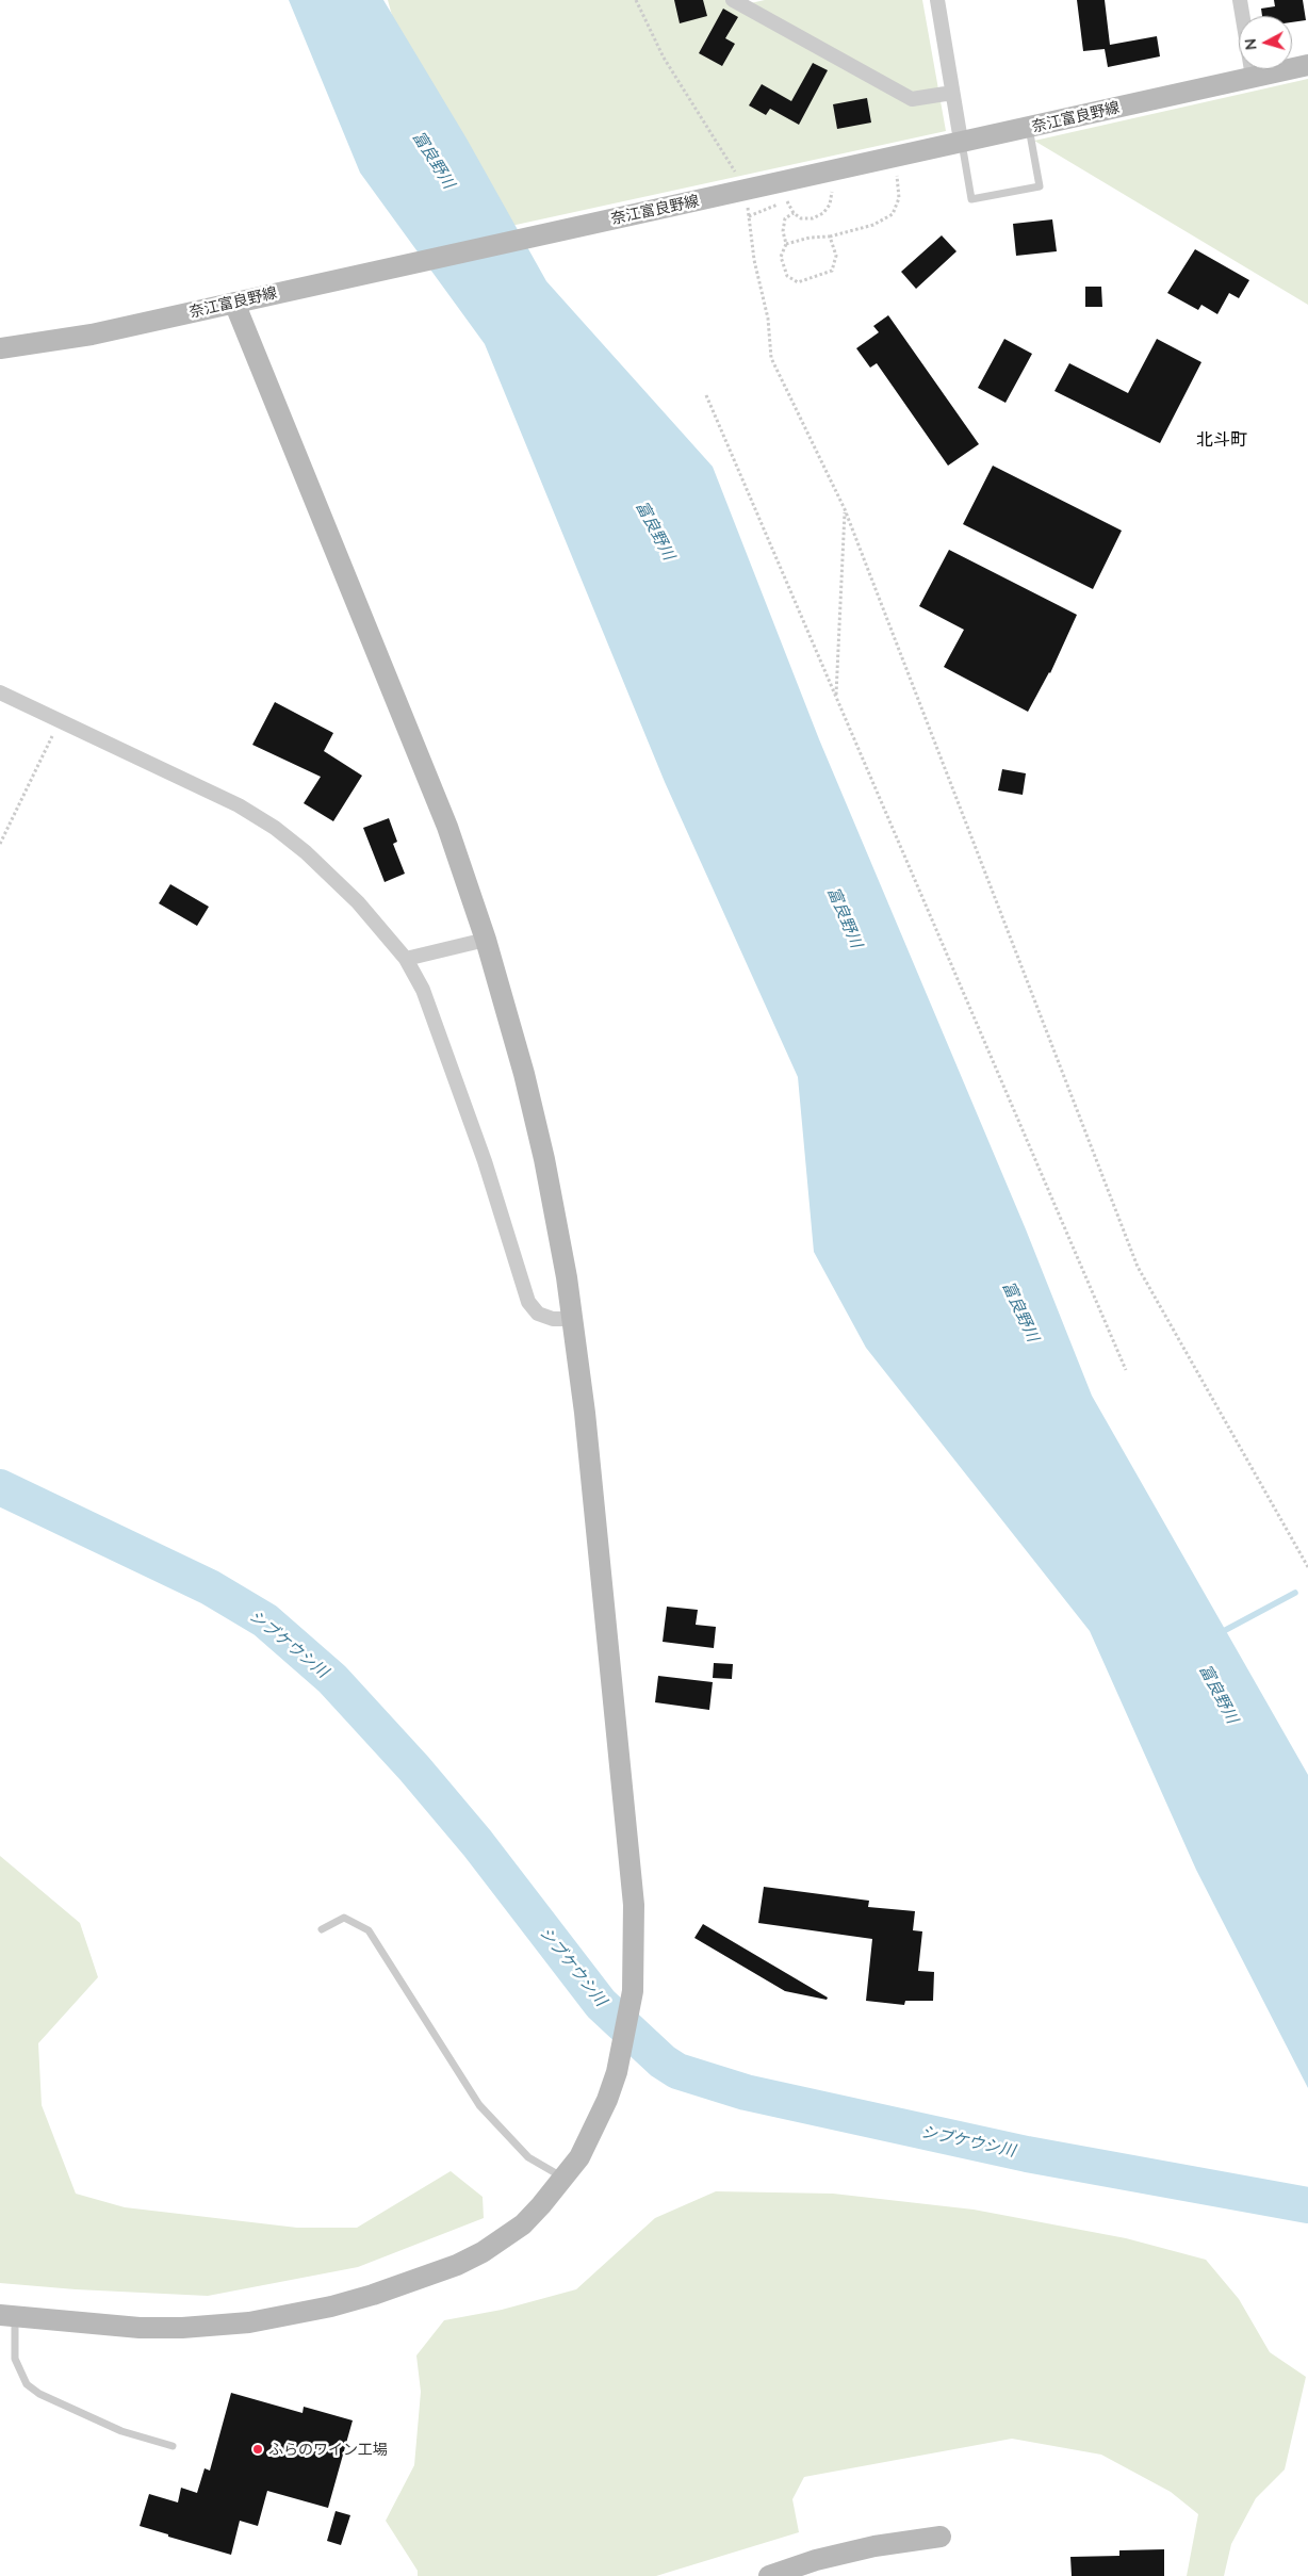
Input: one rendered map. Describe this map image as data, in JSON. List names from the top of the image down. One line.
{"streets":{"street":["奈江富良野線"]},"districts":["北斗町"],"water":["富良野川","シブケウシ川"],"places":["ふらのワイン工場"],"north":"left"}
